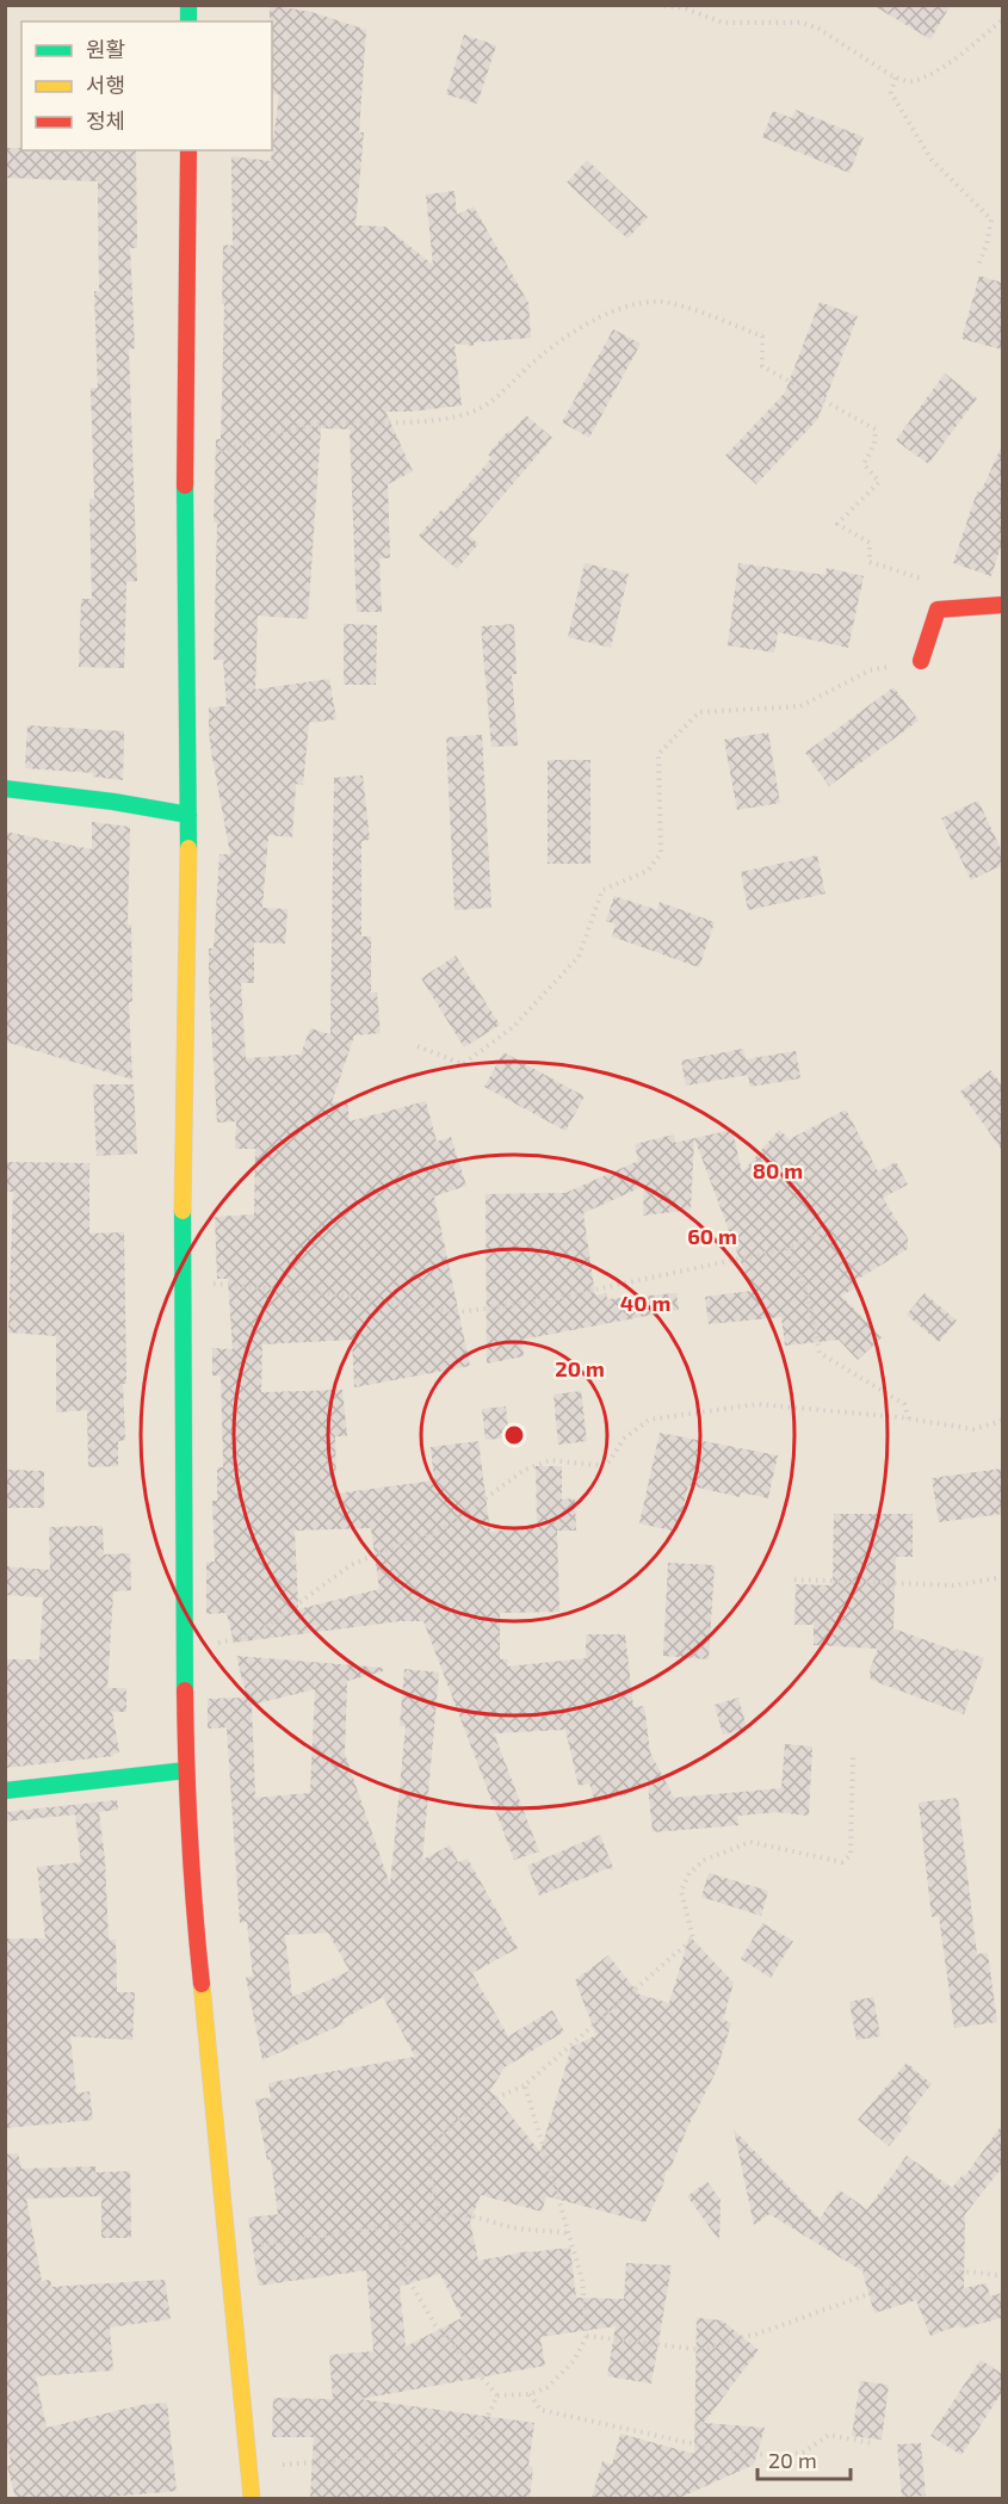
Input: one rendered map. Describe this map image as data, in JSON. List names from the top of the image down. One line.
{"legend":["원활","서행","정체"],"scale_bar":"20 m","rings":["80 m","60 m","40 m","20 m"]}
